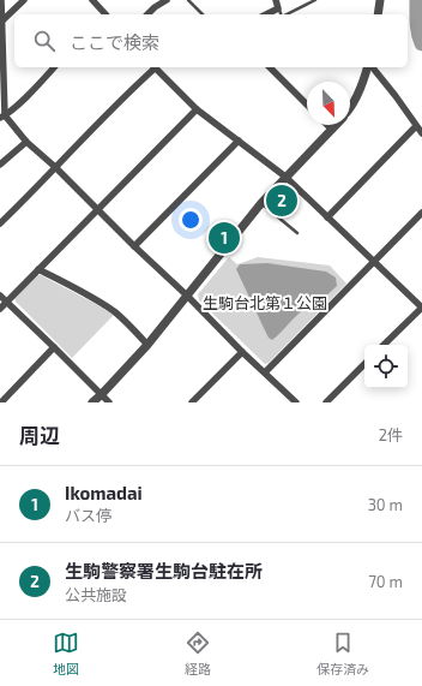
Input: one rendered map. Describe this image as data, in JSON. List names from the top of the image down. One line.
{"parks":["生駒台北第１公園"],"north":"bottom right","page":{"search":"ここで検索","pins":["2","1"],"heading":["周辺","2件"],"list":[{"mark":"1","name":"Ikomadai","note":"バス停","value":"30 m"},{"mark":"2","name":"生駒警察署生駒台駐在所","note":"公共施設","value":"70 m"}],"nav":["地図","経路","保存済み"]}}
